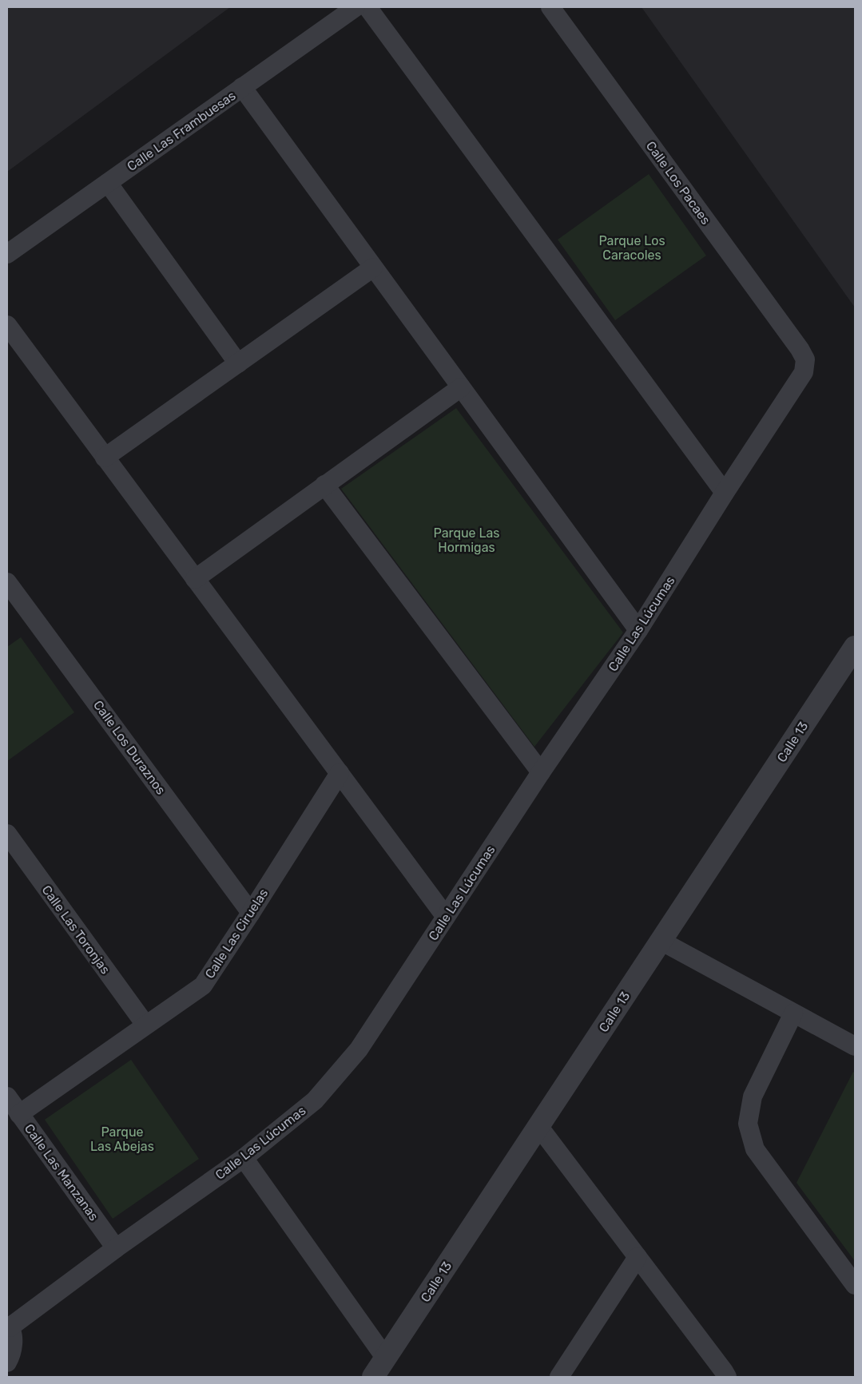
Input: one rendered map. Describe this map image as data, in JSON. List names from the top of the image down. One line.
{"streets":{"street":["Calle Las Frambuesas","Calle Los Pacaes","Calle Las Lúcumas","Calle 13","Calle Los Duraznos","Calle Las Toronjas","Calle Las Ciruelas","Calle Las Manzanas"]},"crossings":[["Calle Los Pacaes","Calle Las Lúcumas"],["Calle Las Lúcumas","Calle Las Manzanas"],["Calle Los Duraznos","Calle Las Ciruelas"],["Calle Las Toronjas","Calle Las Ciruelas"],["Calle Las Ciruelas","Calle Las Manzanas"]],"parks":["Parque Los Caracoles","Parque Las Hormigas","Parque Las Abejas"]}
